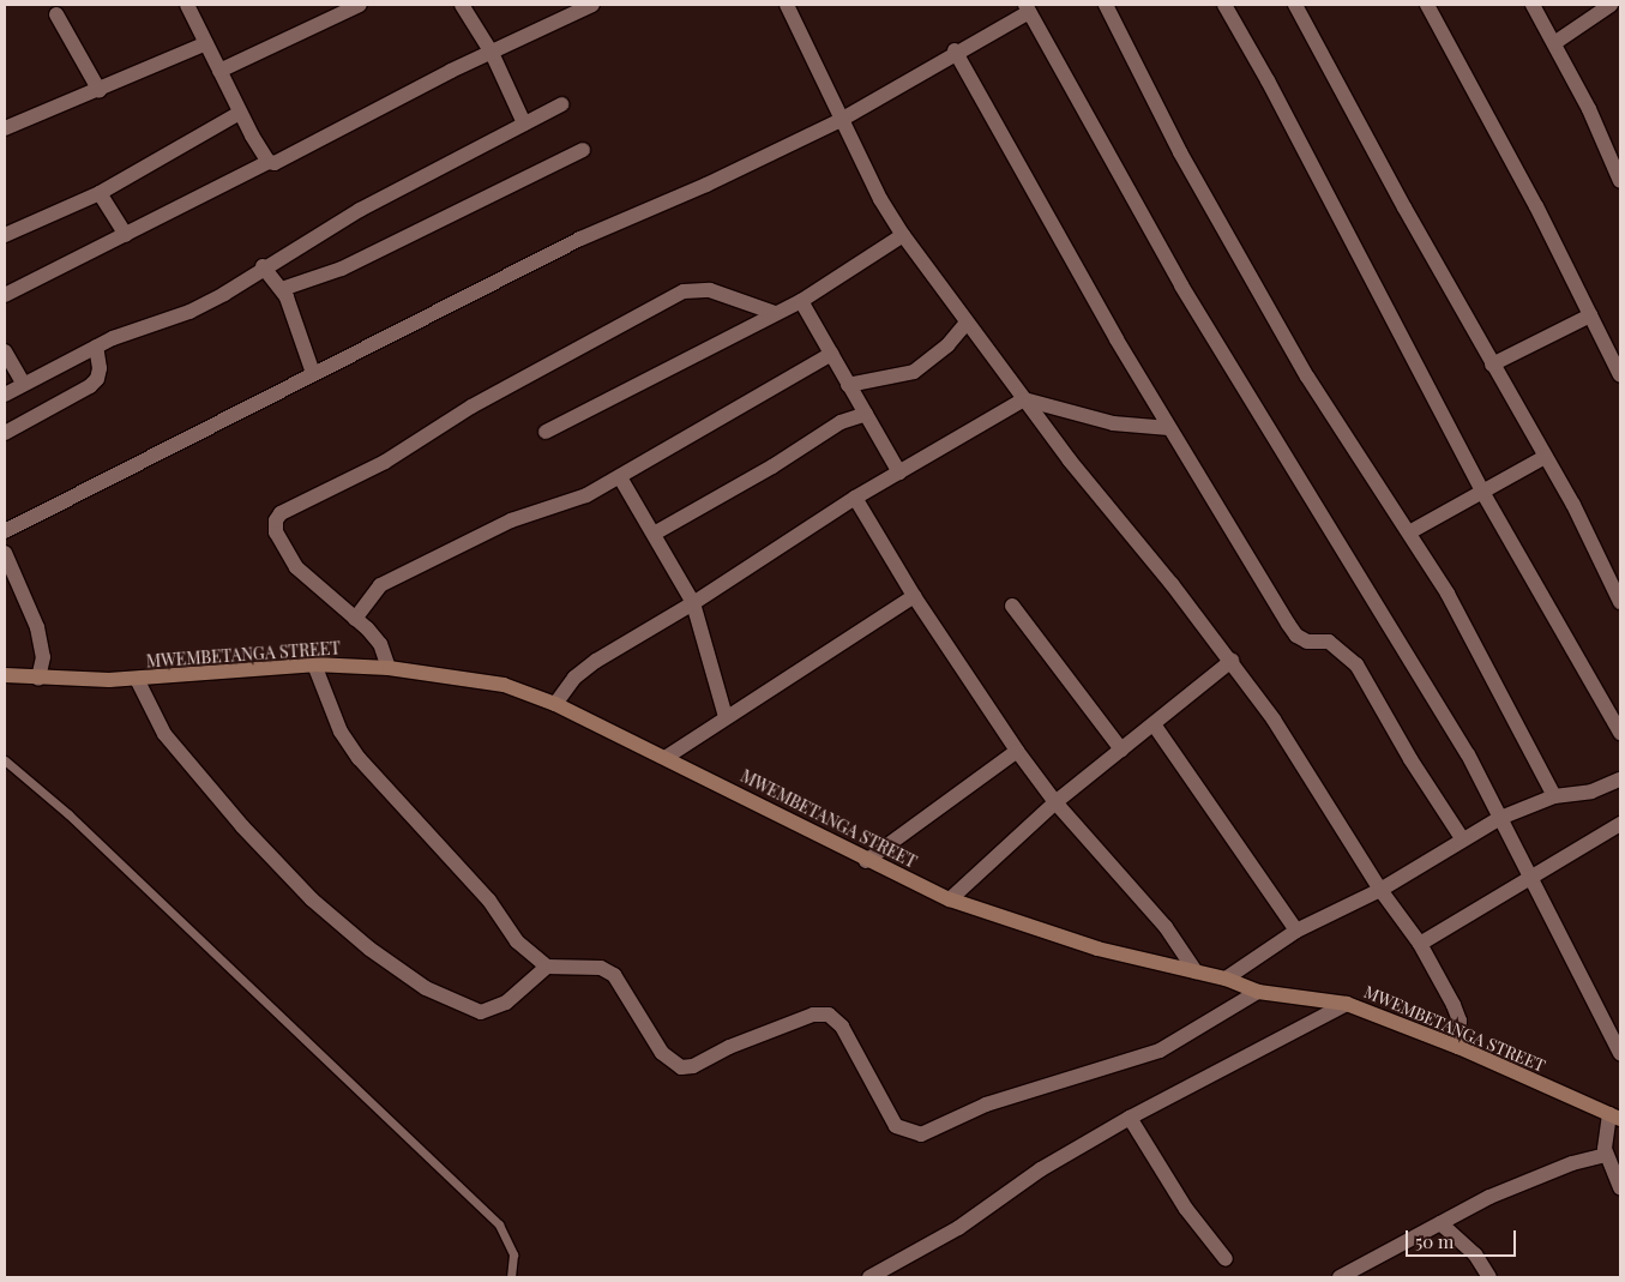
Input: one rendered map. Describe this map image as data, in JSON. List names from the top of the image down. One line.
{"streets":{"street":["MWEMBETANGA STREET"]},"scale_bar":"50 m"}
